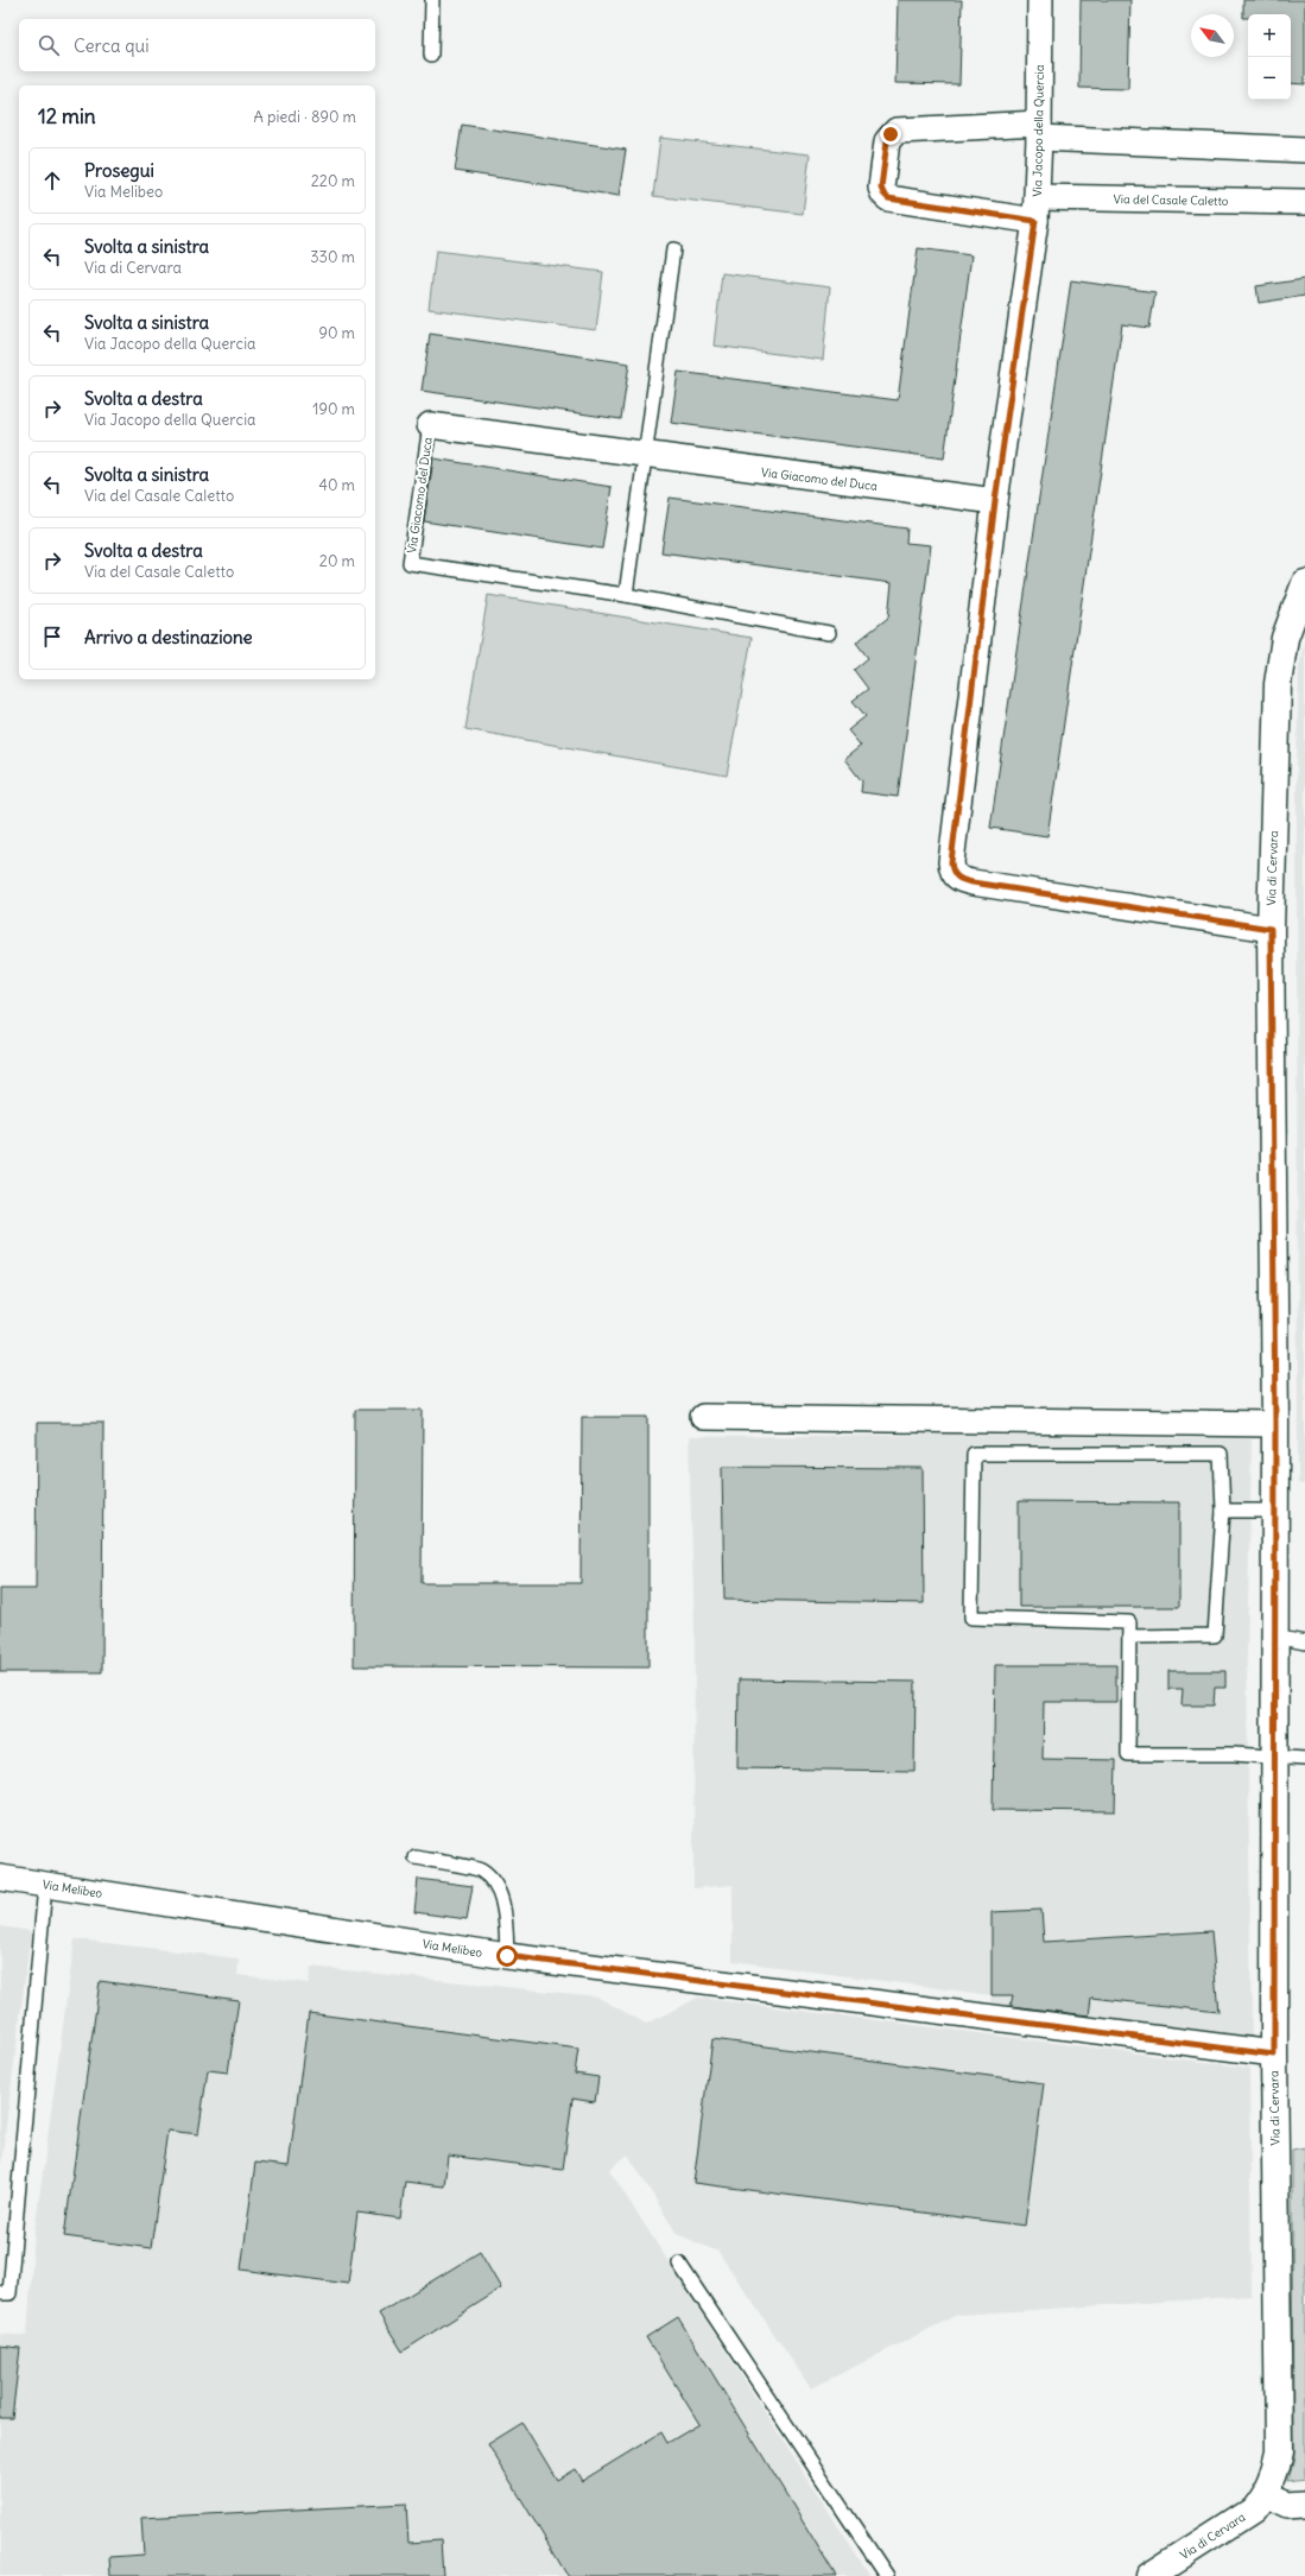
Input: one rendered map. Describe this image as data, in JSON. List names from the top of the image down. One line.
{"streets":{"street":["Via Jacopo della Quercia","Via del Casale Caletto","Via Giacomo del Duca","Via di Cervara","Via Melibeo"]},"crossings":[["Via Jacopo della Quercia","Via del Casale Caletto"],["Via Jacopo della Quercia","Via Giacomo del Duca"],["Via Jacopo della Quercia","Via di Cervara"],["Via di Cervara","Via Melibeo"]],"north":"top left","page":{"map_buttons":["+","−"],"search":"Cerca qui","heading":["12 min","A piedi · 890 m"],"list":[["Prosegui","Via Melibeo","220 m"],["Svolta a sinistra","Via di Cervara","330 m"],["Svolta a sinistra","Via Jacopo della Quercia","90 m"],["Svolta a destra","Via Jacopo della Quercia","190 m"],["Svolta a sinistra","Via del Casale Caletto","40 m"],["Svolta a destra","Via del Casale Caletto","20 m"],"Arrivo a destinazione"]}}
